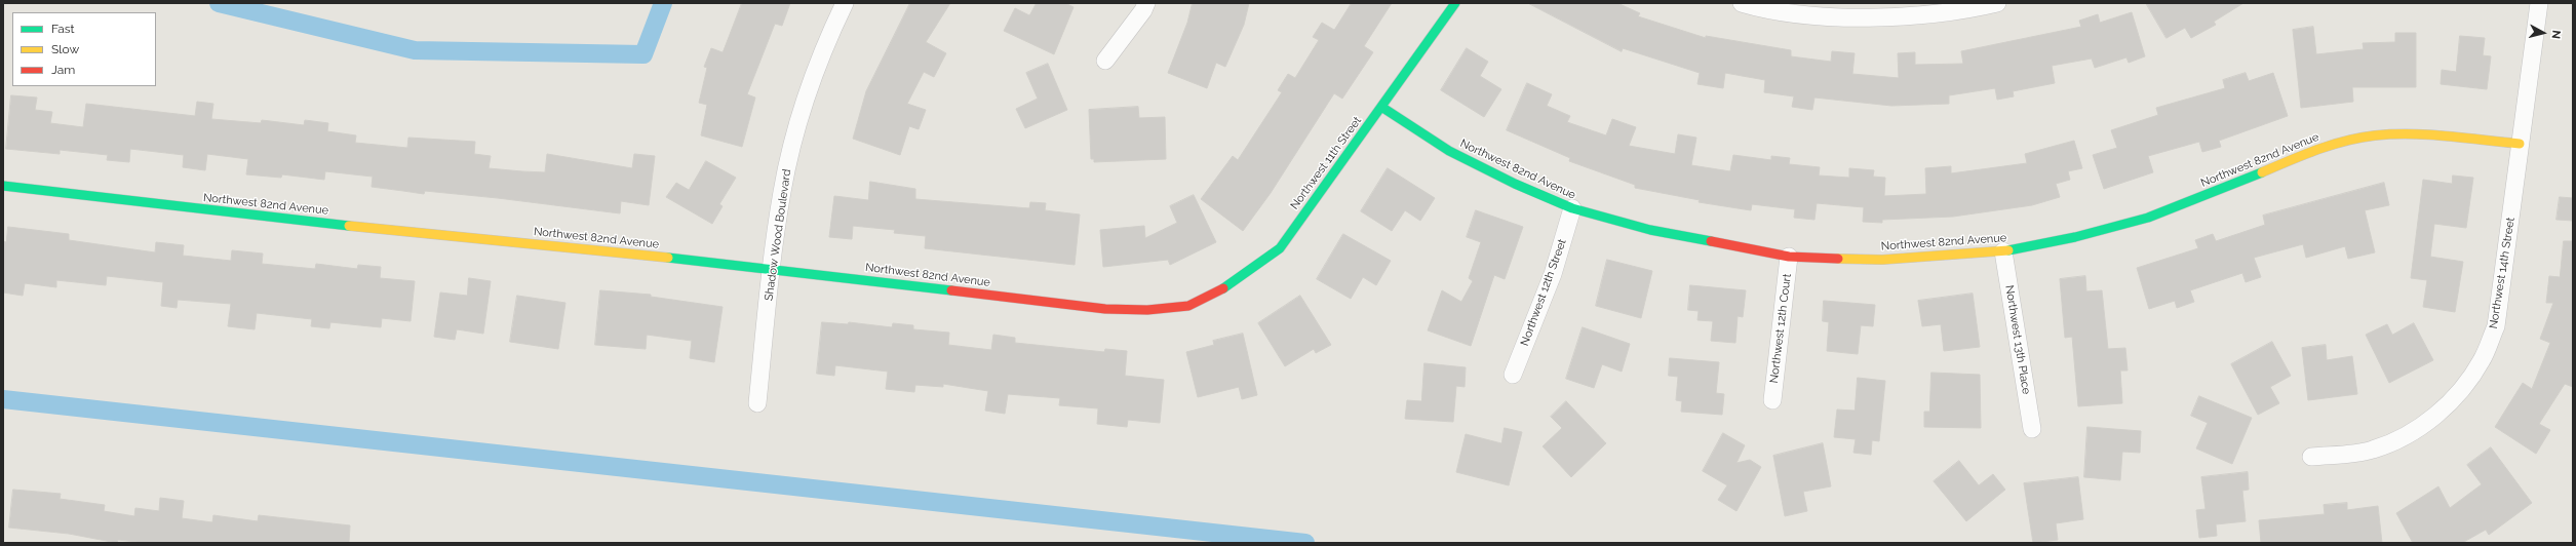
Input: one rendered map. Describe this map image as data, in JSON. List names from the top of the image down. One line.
{"streets":{"street":["Northwest 82nd Avenue","Northwest 11th Street","Shadow Wood Boulevard","Northwest 14th Street","Northwest 12th Street","Northwest 12th Court","Northwest 13th Place"]},"crossings":[["Northwest 82nd Avenue","Northwest 11th Street"],["Northwest 82nd Avenue","Shadow Wood Boulevard"],["Northwest 82nd Avenue","Northwest 14th Street"],["Northwest 82nd Avenue","Northwest 12th Street"],["Northwest 82nd Avenue","Northwest 12th Court"],["Northwest 82nd Avenue","Northwest 13th Place"]],"legend":["Fast","Slow","Jam"],"north":"right"}
